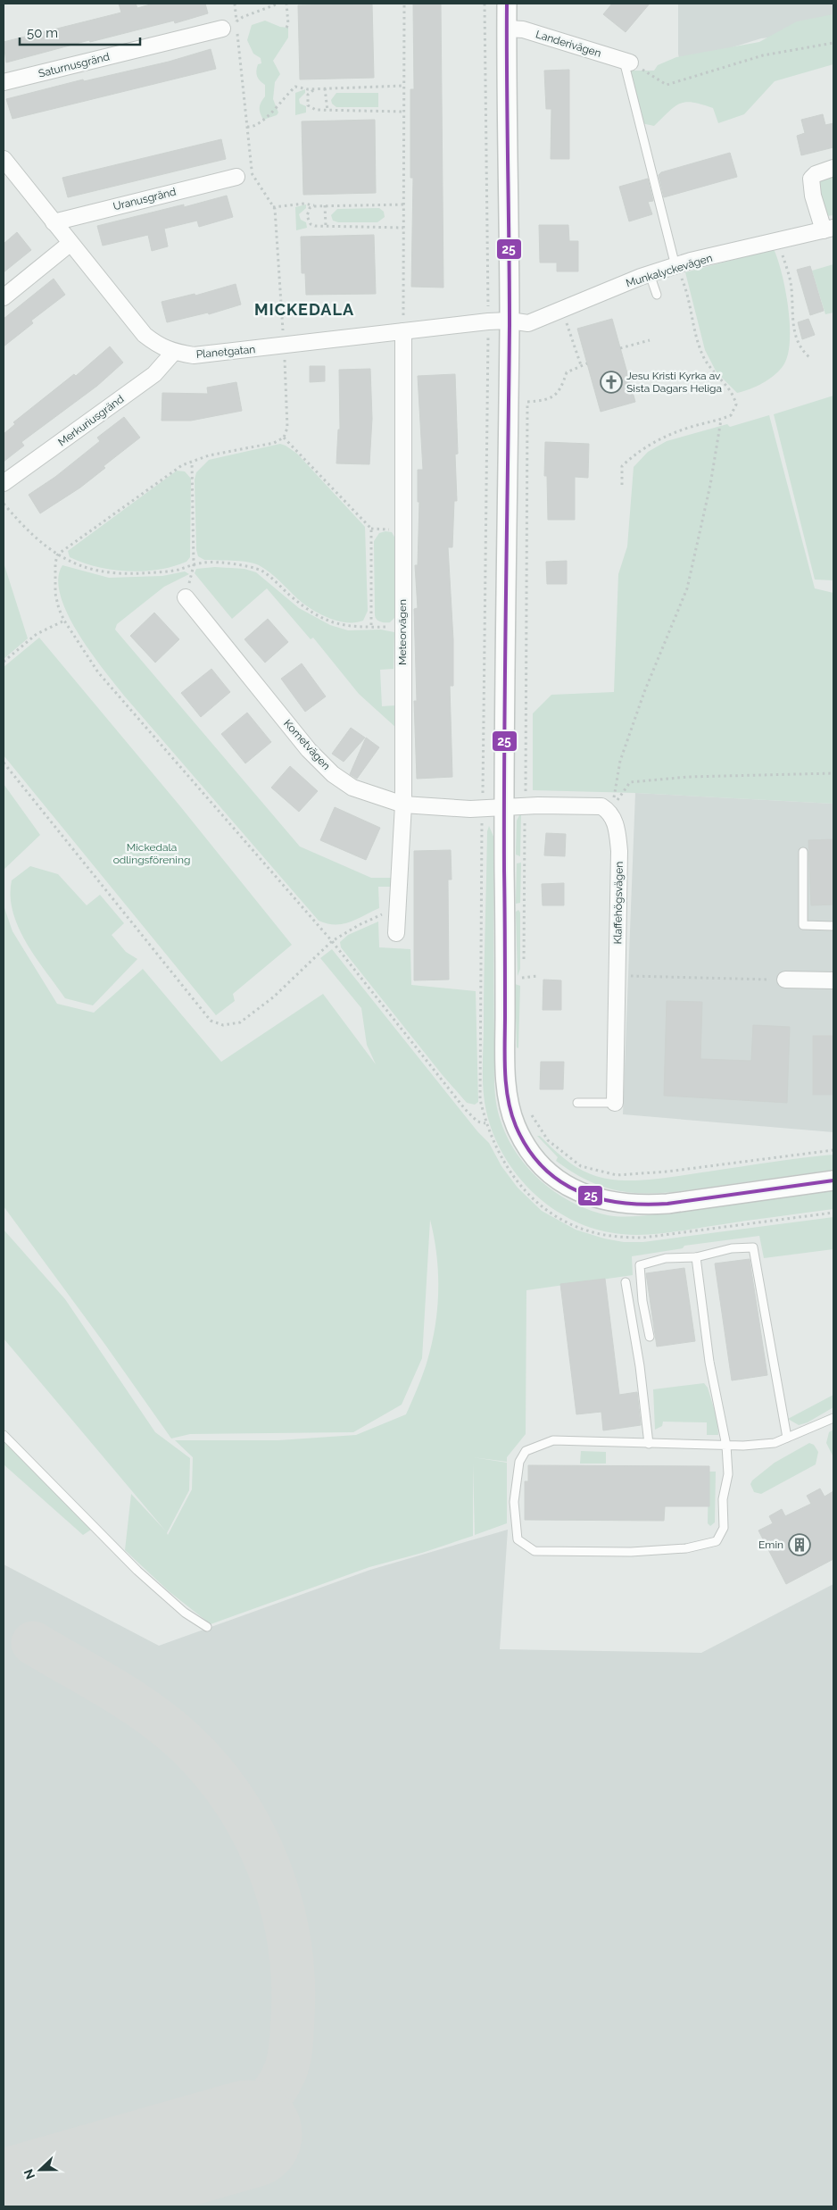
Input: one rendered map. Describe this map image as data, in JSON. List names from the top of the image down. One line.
{"streets":{"street":["Landerivägen","Saturnusgränd","Uranusgränd","Munkalyckevägen","Planetgatan","Merkuriusgränd","Meteorvägen","Kometvägen","Klaffehögsvägen"]},"crossings":[["Uranusgränd","Planetgatan"],["Munkalyckevägen","Planetgatan"],["Planetgatan","Merkuriusgränd"],["Planetgatan","Meteorvägen"],["Meteorvägen","Kometvägen"]],"districts":["MICKEDALA"],"parks":["Mickedala odlingsförening"],"places":{"church":["Jesu Kristi Kyrka av Sista Dagars Heliga"],"building":["Emin"]},"lines":["transit line 25"],"scale_bar":"50 m","north":"left"}
